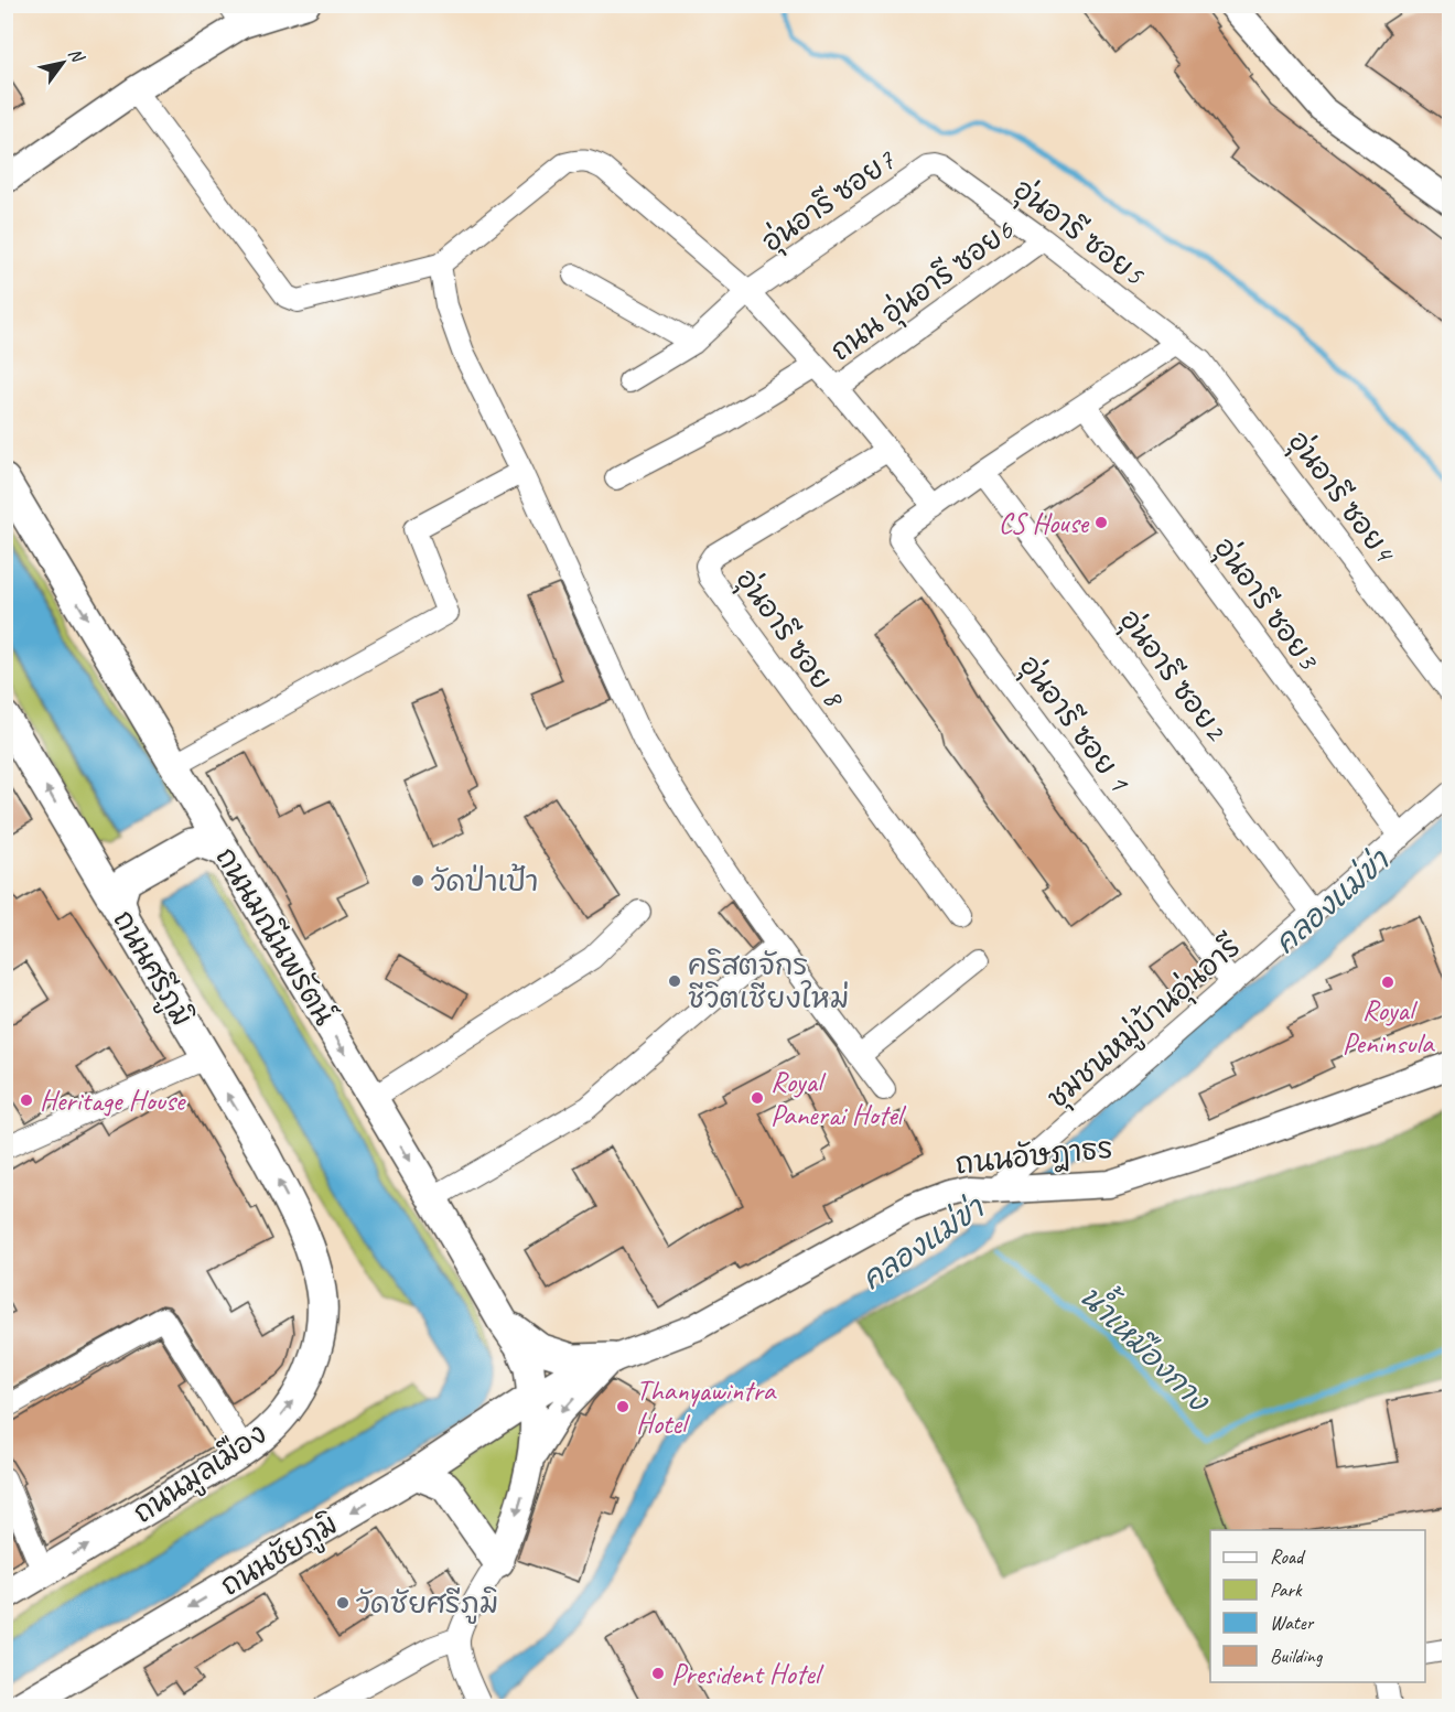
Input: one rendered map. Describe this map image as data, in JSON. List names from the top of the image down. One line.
{"streets":{"main road":["ถนนมณีนพรัตน์","ถนนศรีภูมิ","ถนนมูลเมือง","ถนนชัยภูมิ"],"street":["อุ่นอารี ซอย7","อุ่นอารี ซอย5","ถนน อุ่นอารี ซอย6","อุ่นอารี ซอย4","อุ่นอารี ซอย3","อุ่นอารี ซอย 8","อุ่นอารี ซอย2","อุ่นอารี ซอย 1","ชุมชนหมู่บ้านอุ่นอารี","ถนนอัษฎาธร"]},"crossings":[["อุ่นอารี ซอย7","อุ่นอารี ซอย5"],["อุ่นอารี ซอย5","ถนน อุ่นอารี ซอย6"],["อุ่นอารี ซอย5","อุ่นอารี ซอย4"],["อุ่นอารี ซอย5","อุ่นอารี ซอย 1"],["อุ่นอารี ซอย4","อุ่นอารี ซอย 1"],["อุ่นอารี ซอย3","อุ่นอารี ซอย 1"],["อุ่นอารี ซอย3","ชุมชนหมู่บ้านอุ่นอารี"],["อุ่นอารี ซอย2","อุ่นอารี ซอย 1"],["อุ่นอารี ซอย2","ชุมชนหมู่บ้านอุ่นอารี"],["อุ่นอารี ซอย 1","ชุมชนหมู่บ้านอุ่นอารี"],["ถนนมณีนพรัตน์","ถนนอัษฎาธร"],["ถนนมณีนพรัตน์","ถนนชัยภูมิ"],["ถนนศรีภูมิ","ถนนมูลเมือง"],["ชุมชนหมู่บ้านอุ่นอารี","ถนนอัษฎาธร"],["ถนนอัษฎาธร","ถนนชัยภูมิ"]],"one_way":["ถนนมณีนพรัตน์","ถนนศรีภูมิ","ถนนมูลเมือง","ถนนชัยภูมิ"],"water":["คลองแม่ข่า","น้ำเหมืองกาง"],"places":["CS House","วัดป่าเป้า","คริสตจักร ชีวิตเชียงใหม่","Royal Peninsula","Royal Panerai Hotel","Heritage House","Thanyawintra Hotel","วัดชัยศรีภูมิ","President Hotel"],"legend":["Road","Park","Water","Building"],"north":"top right"}
